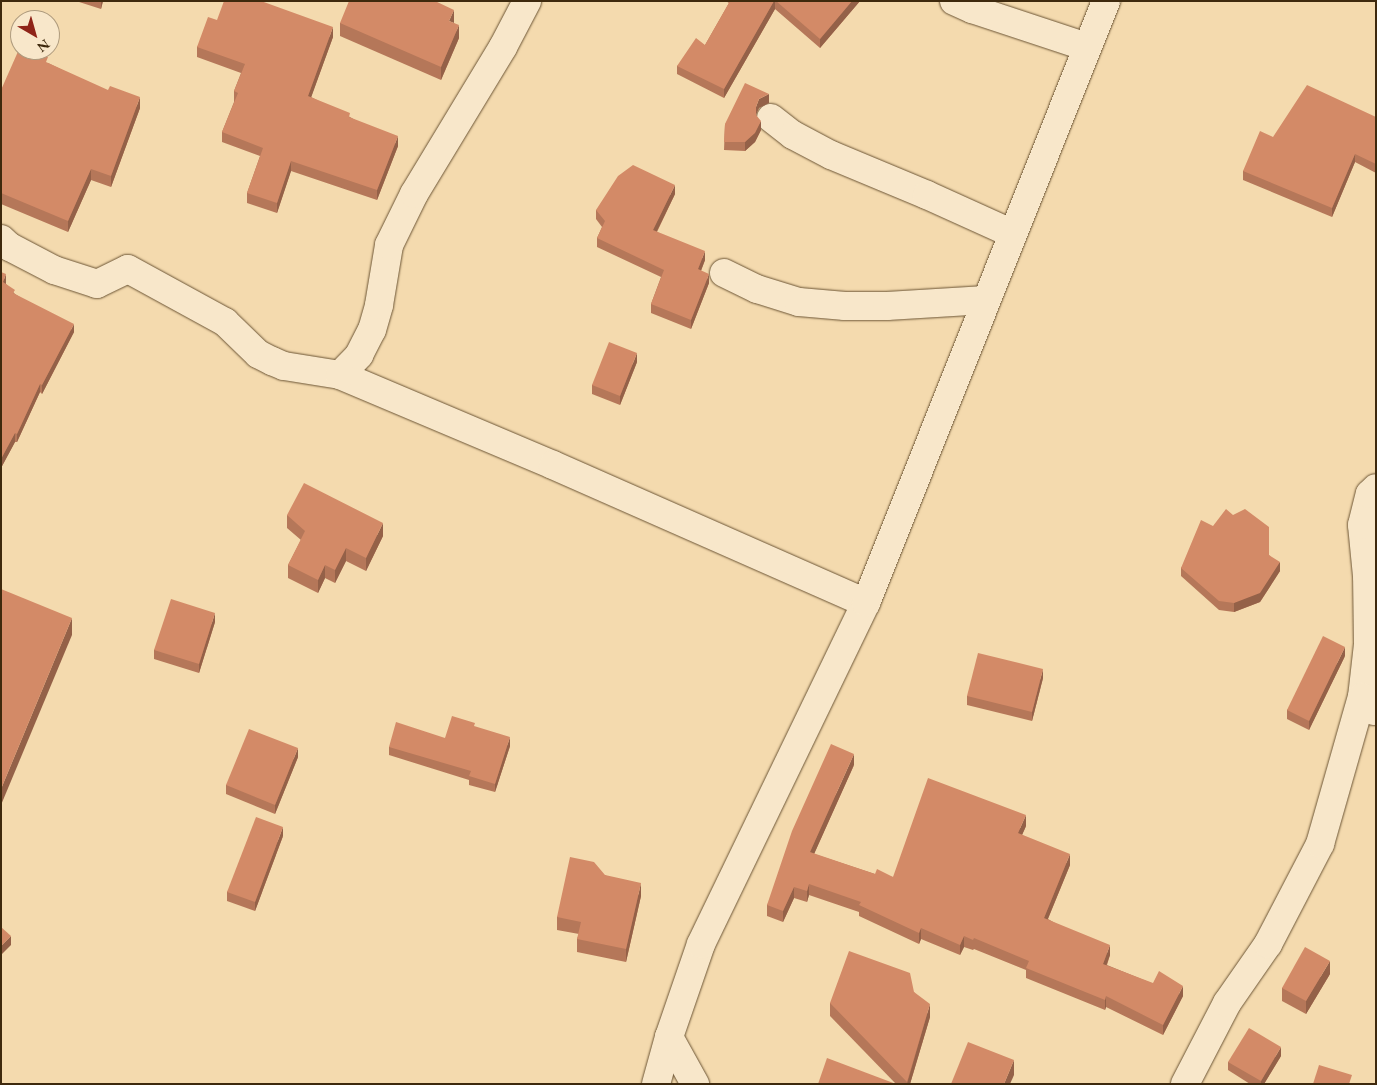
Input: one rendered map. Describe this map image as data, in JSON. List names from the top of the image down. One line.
{"north":"bottom right"}
